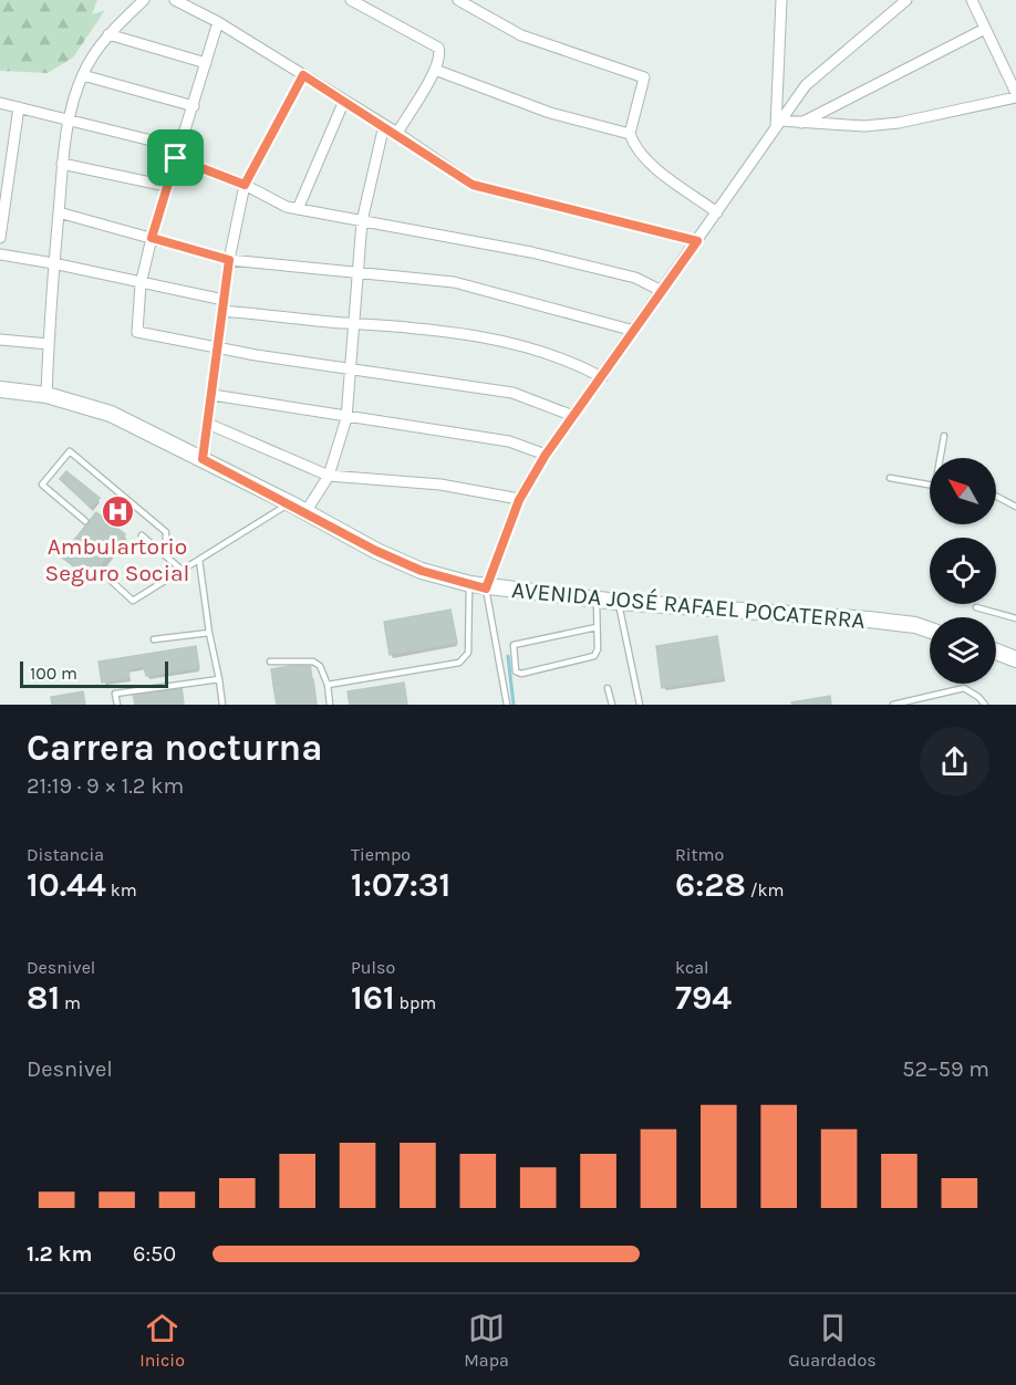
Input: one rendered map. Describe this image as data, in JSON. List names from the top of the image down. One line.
{"streets":{"street":["AVENIDA JOSÉ RAFAEL POCATERRA"]},"places":{"hospital":["Ambulartorio Seguro Social"]},"scale_bar":"100 m","north":"top left","page":{"scale":"100 m","heading":["Carrera nocturna","21:19 · 9 × 1.2 km"],"stats":[["Distancia","10.44 km"],["Tiempo","1:07:31"],["Ritmo","6:28 /km"],["Desnivel","81 m"],["Pulso","161 bpm"],["kcal","794"]],"chart":["Desnivel","52–59 m"],"list":[{"name":"1.2 km","note":"6:50"}],"tabs":["Inicio","Mapa","Guardados"]}}
